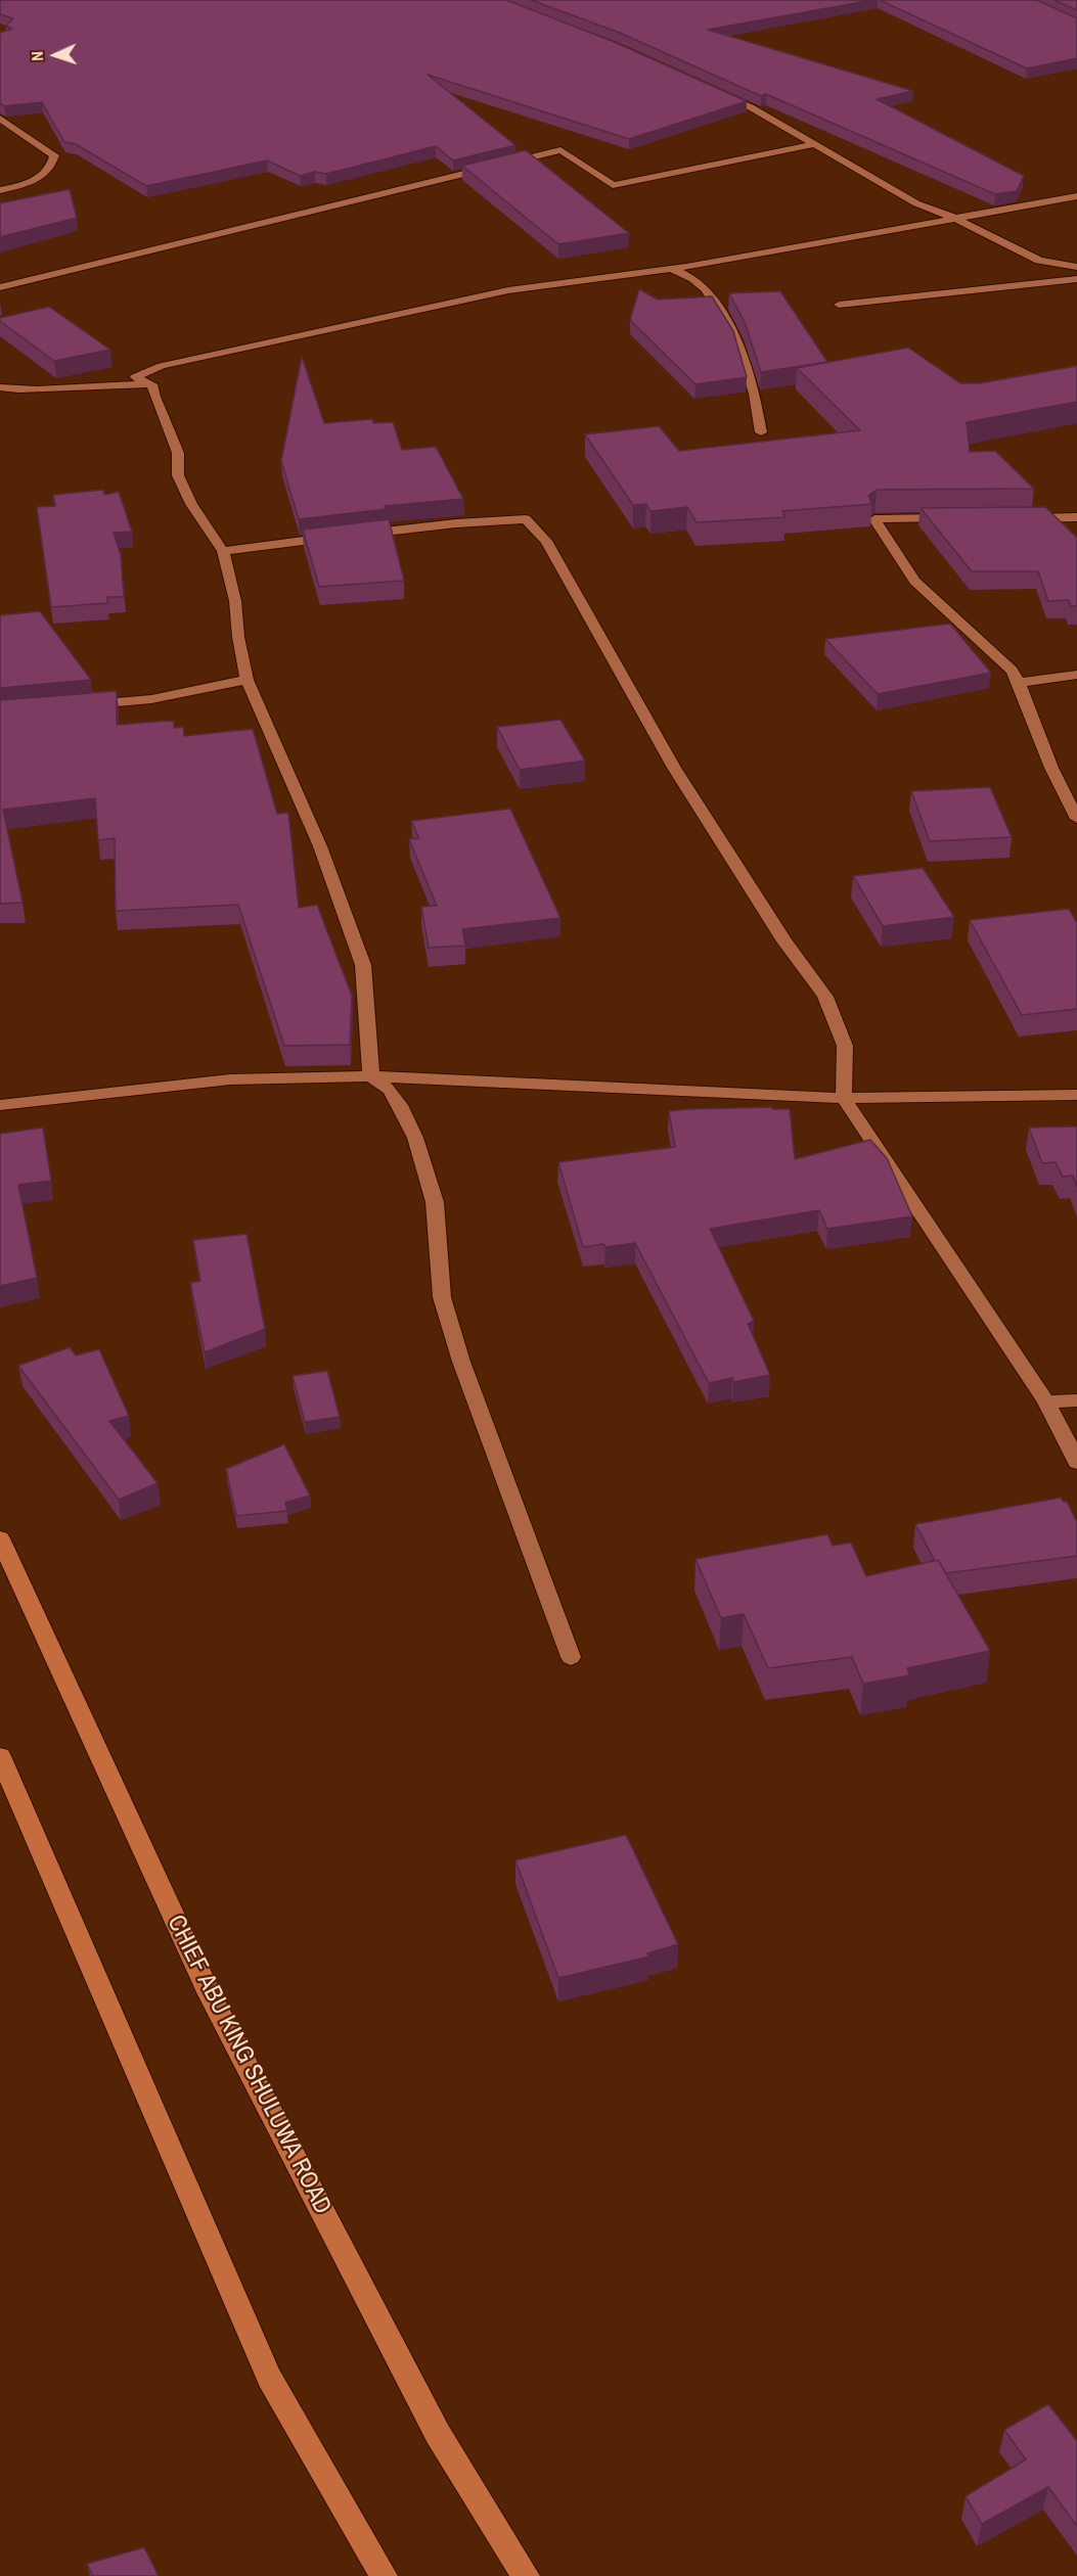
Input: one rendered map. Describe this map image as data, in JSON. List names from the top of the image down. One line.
{"streets":{"street":["CHIEF ABU KING SHULUWA ROAD"]},"north":"left"}
